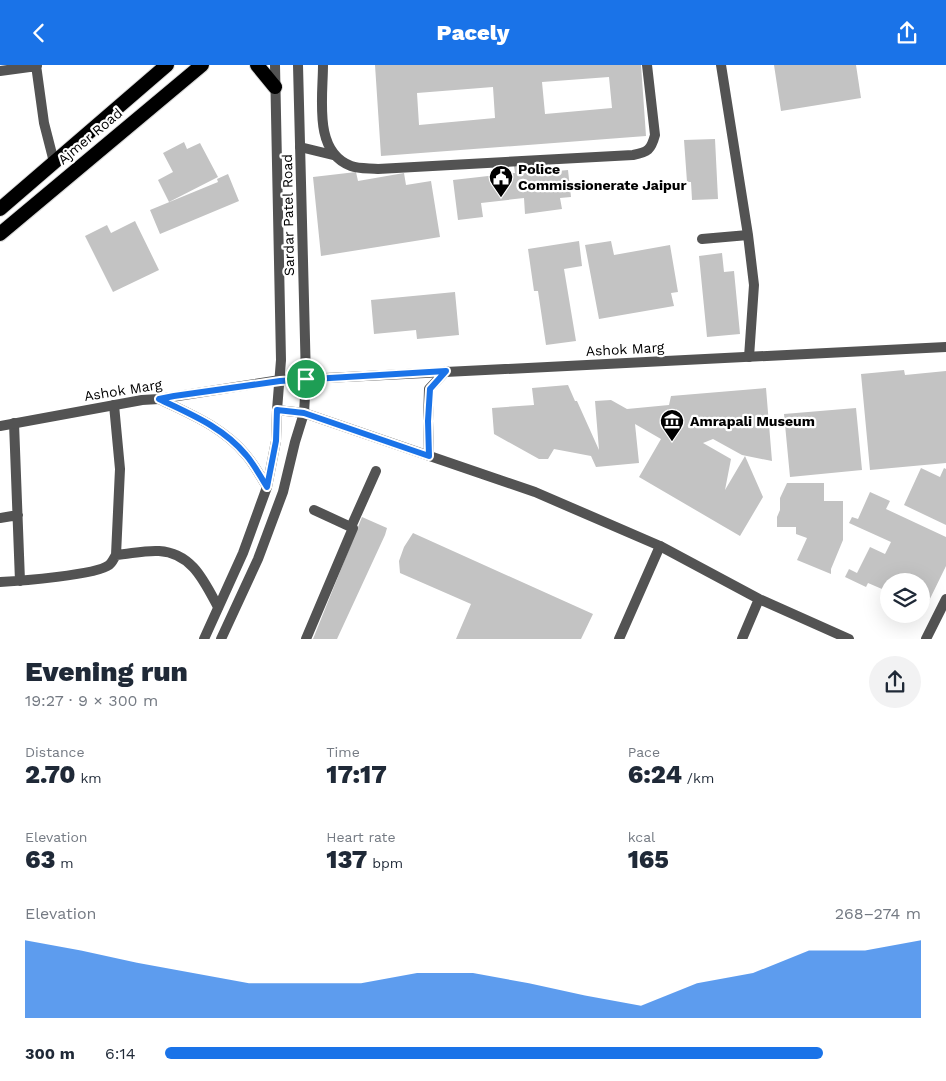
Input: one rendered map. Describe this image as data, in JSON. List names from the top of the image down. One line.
{"streets":{"highway":["Ajmer Road"],"street":["Sardar Patel Road","Ashok Marg"]},"crossings":[["Sardar Patel Road","Ashok Marg"]],"places":{"public building":["Police Commissionerate Jaipur"],"museum":["Amrapali Museum"]},"page":{"header":"Pacely","heading":["Evening run","19:27 · 9 × 300 m"],"stats":[["Distance","2.70 km"],["Time","17:17"],["Pace","6:24 /km"],["Elevation","63 m"],["Heart rate","137 bpm"],["kcal","165"]],"chart":["Elevation","268–274 m"],"list":[{"name":"300 m","note":"6:14"}]}}
